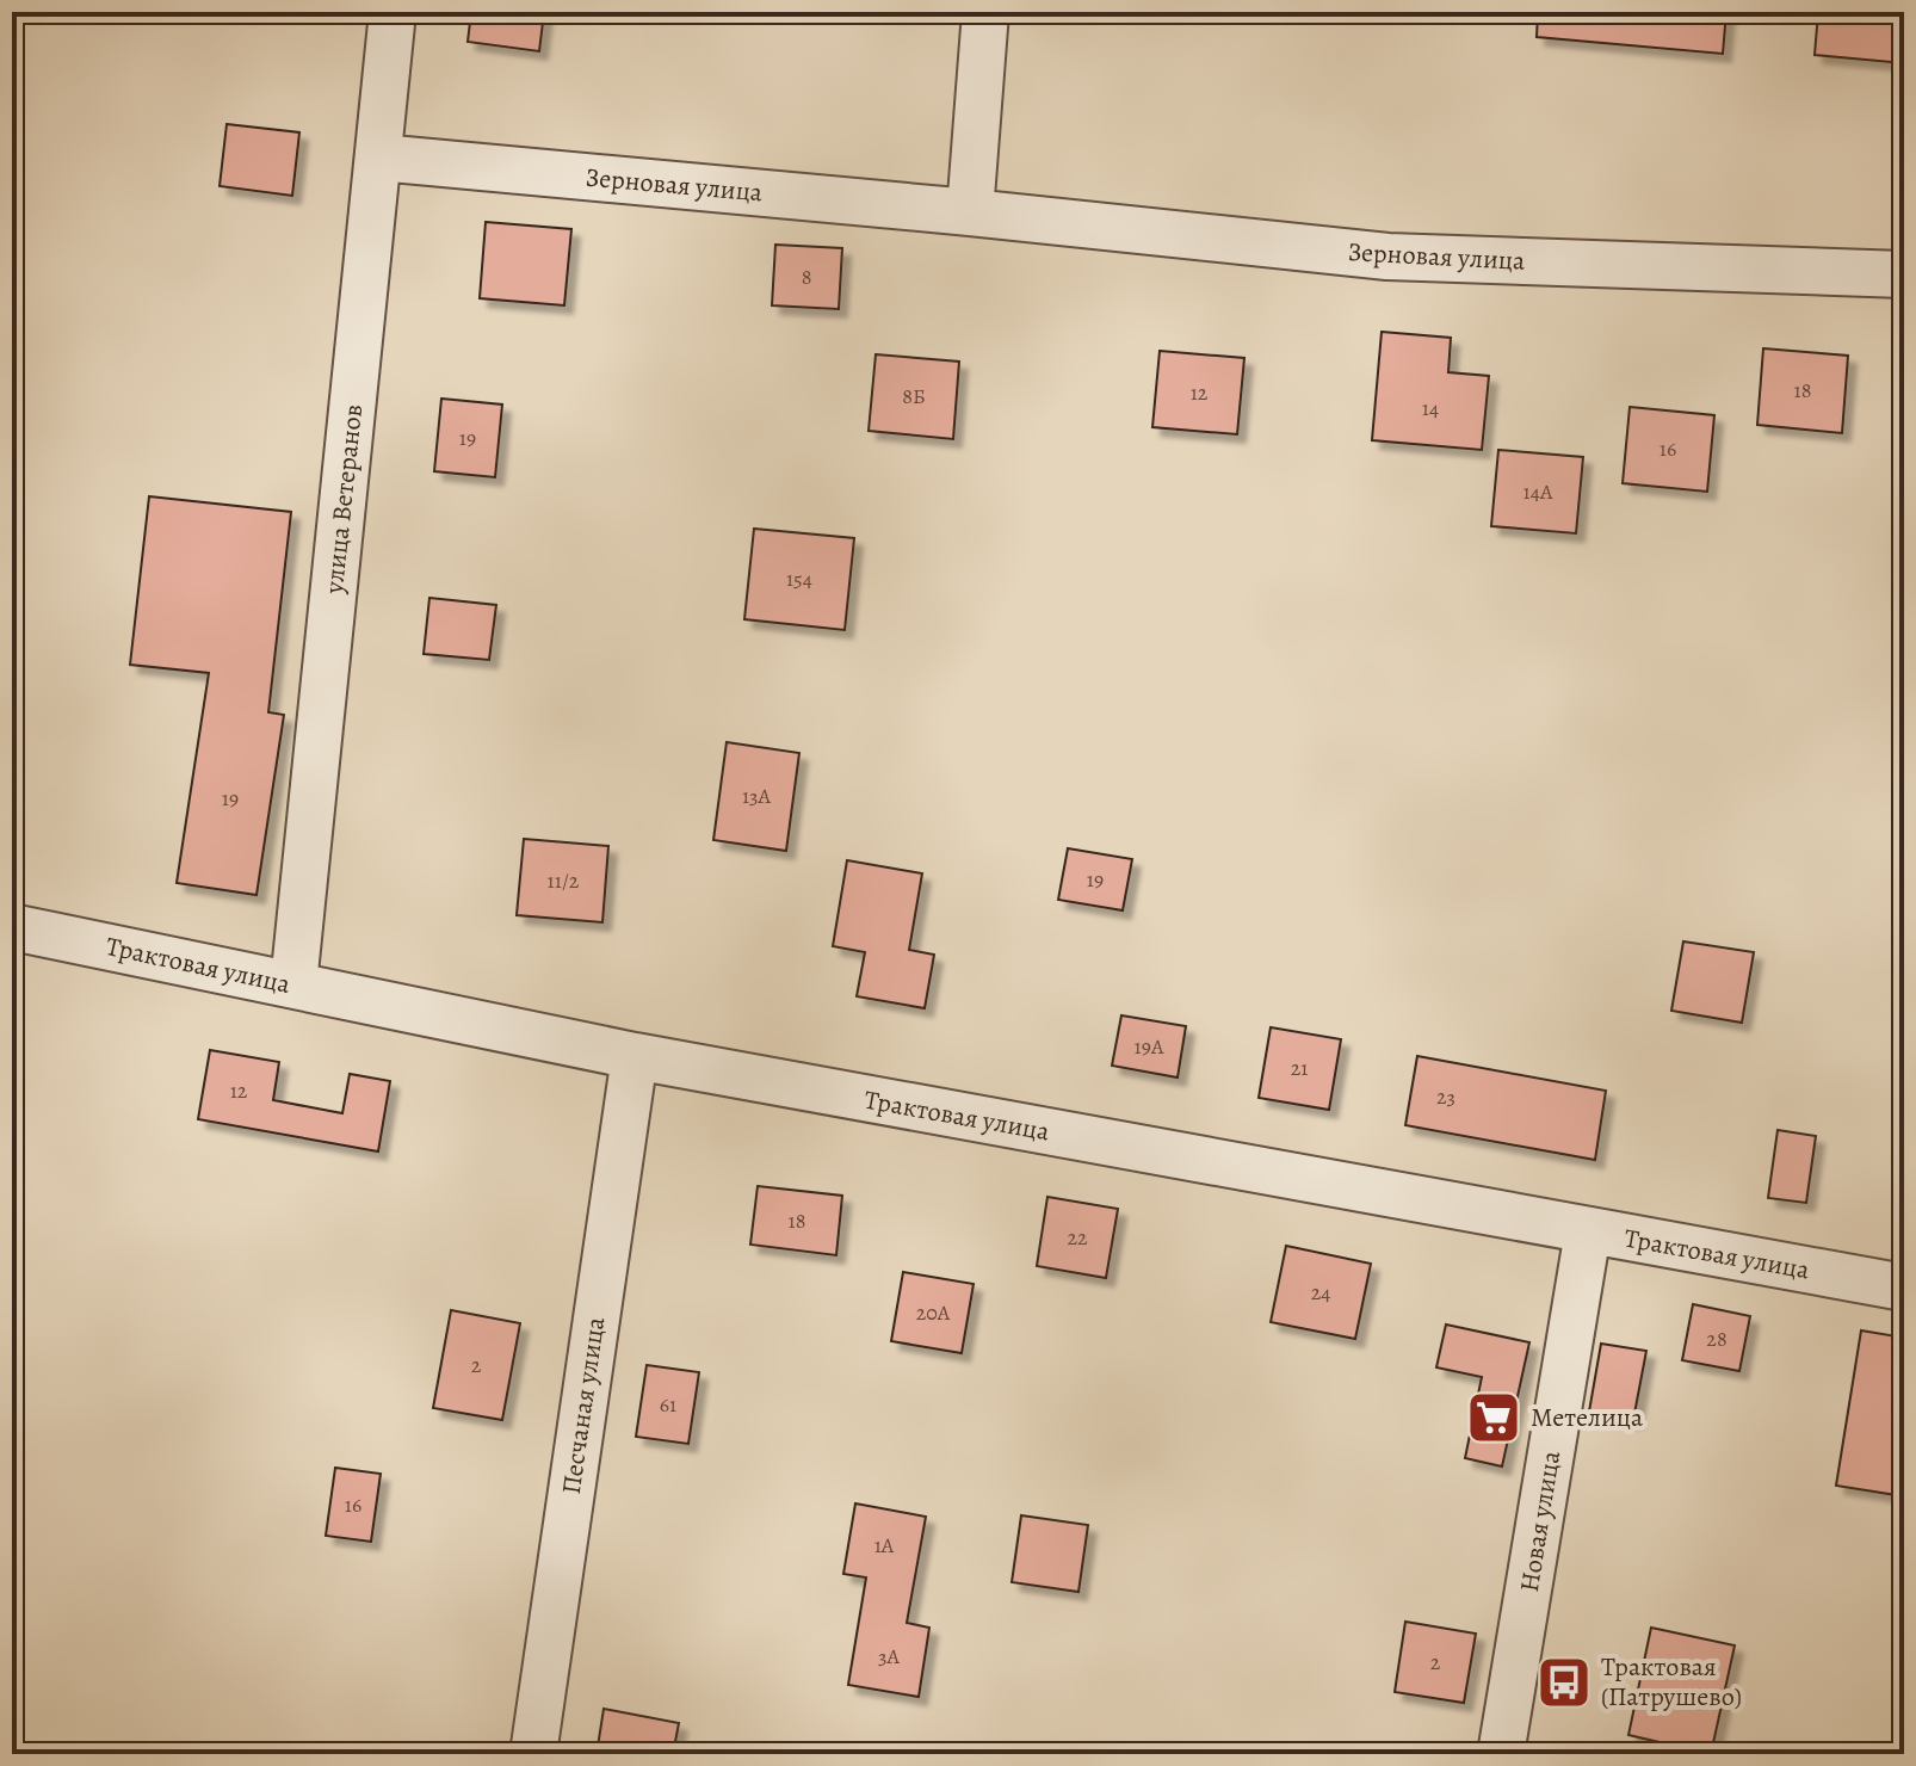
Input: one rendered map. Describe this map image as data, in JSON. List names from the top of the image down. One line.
{"streets":{"street":["Зерновая улица","улица Ветеранов","Трактовая улица","Песчаная улица","Новая улица"]},"crossings":[["Зерновая улица","улица Ветеранов"],["улица Ветеранов","Трактовая улица"],["Трактовая улица","Песчаная улица"],["Трактовая улица","Новая улица"]],"places":{"supermarket":["Метелица"],"bus stop":["Трактовая (Патрушево)"]},"house_numbers":["8","18","12","8Б","14","19","16","14А","154","13А","19","19","11/2","19А","21","12","23","18","22","24","20А","28","2","61","16","1А","3А","2"]}
